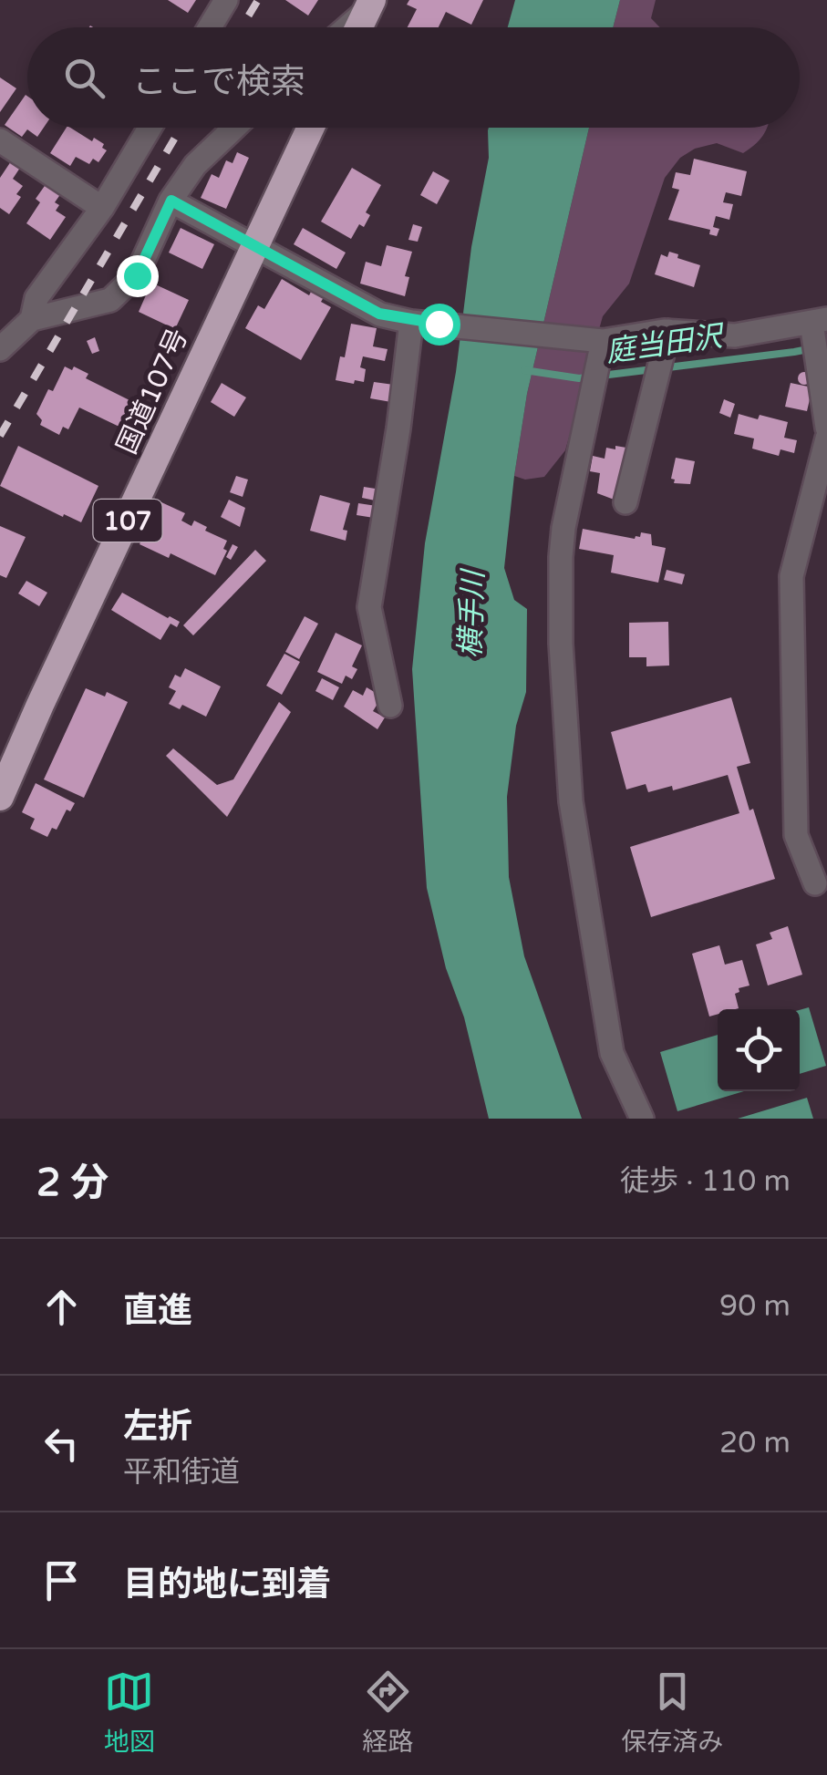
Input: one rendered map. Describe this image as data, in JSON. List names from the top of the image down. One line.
{"streets":{"highway":["国道107号","107"]},"water":["庭当田沢","横手川"],"page":{"search":"ここで検索","heading":["2 分","徒歩 · 110 m"],"list":[["直進","90 m"],["左折","平和街道","20 m"],"目的地に到着"],"nav":["地図","経路","保存済み"]}}
